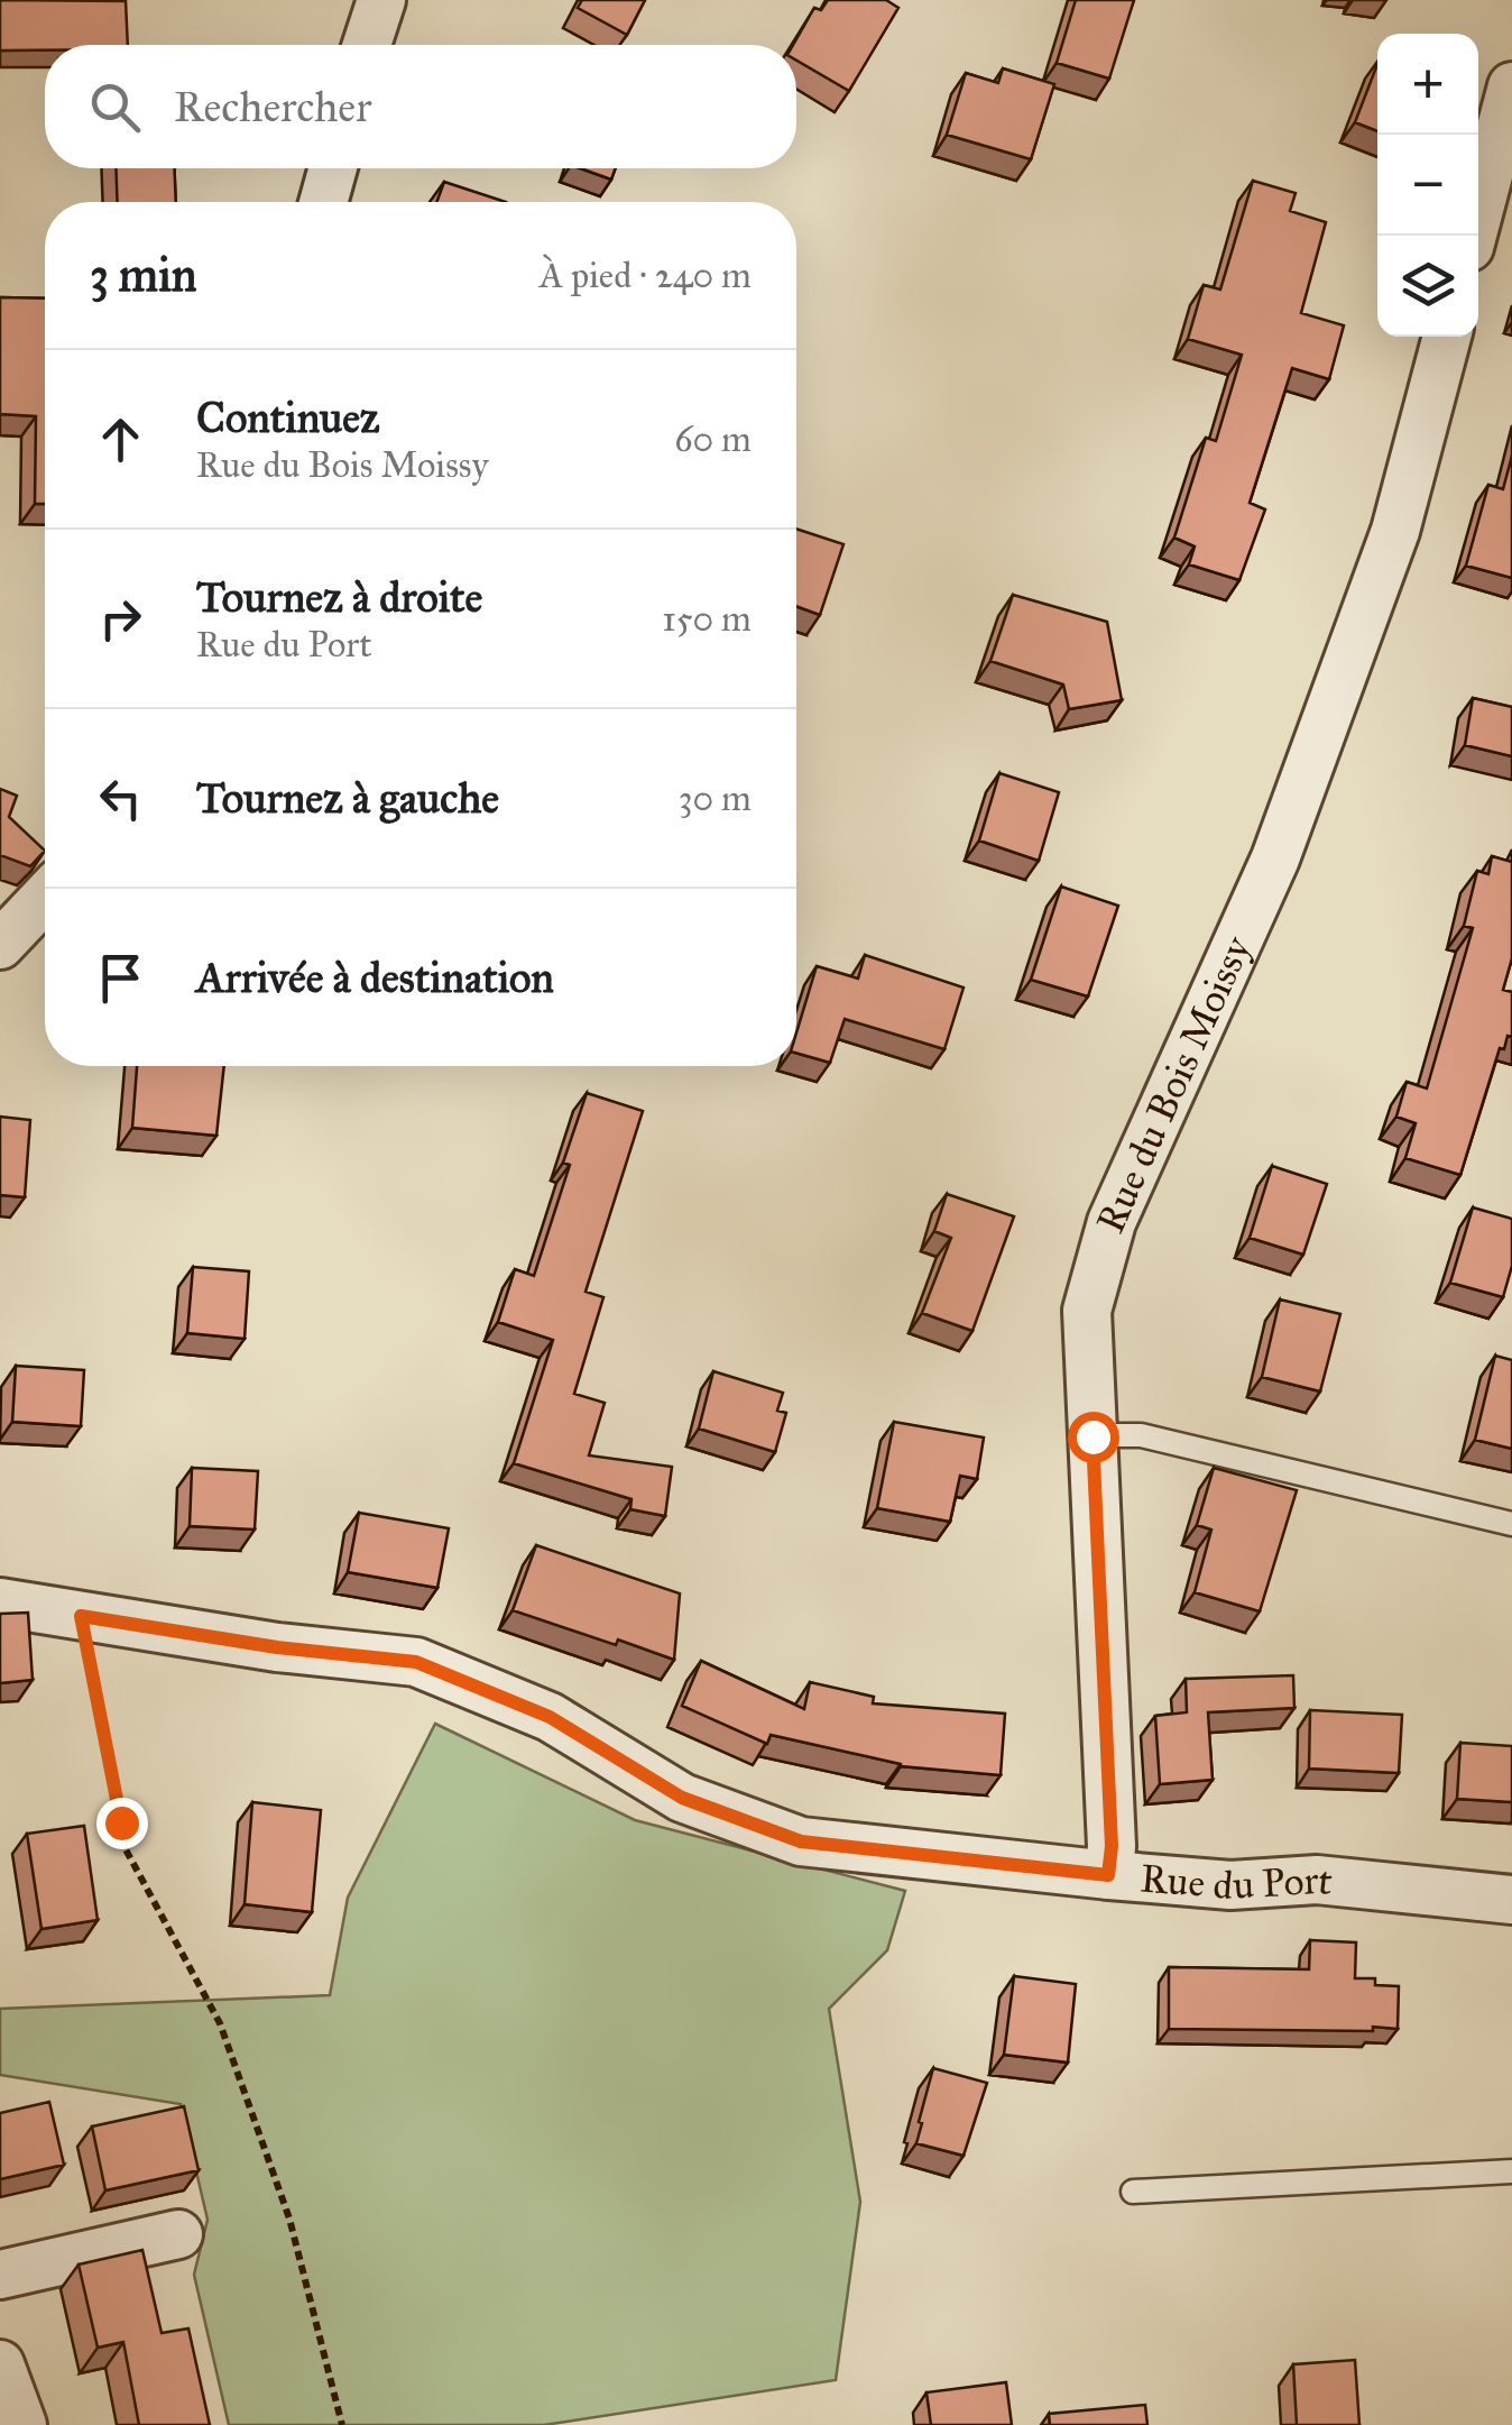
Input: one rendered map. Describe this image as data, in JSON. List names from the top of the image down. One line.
{"streets":{"street":["Rue du Bois Moissy","Rue du Port"]},"crossings":[["Rue du Bois Moissy","Rue du Port"]],"page":{"map_buttons":["+","−"],"search":"Rechercher","heading":["3 min","À pied · 240 m"],"list":[["Continuez","Rue du Bois Moissy","60 m"],["Tournez à droite","Rue du Port","150 m"],["Tournez à gauche","30 m"],"Arrivée à destination"]}}
